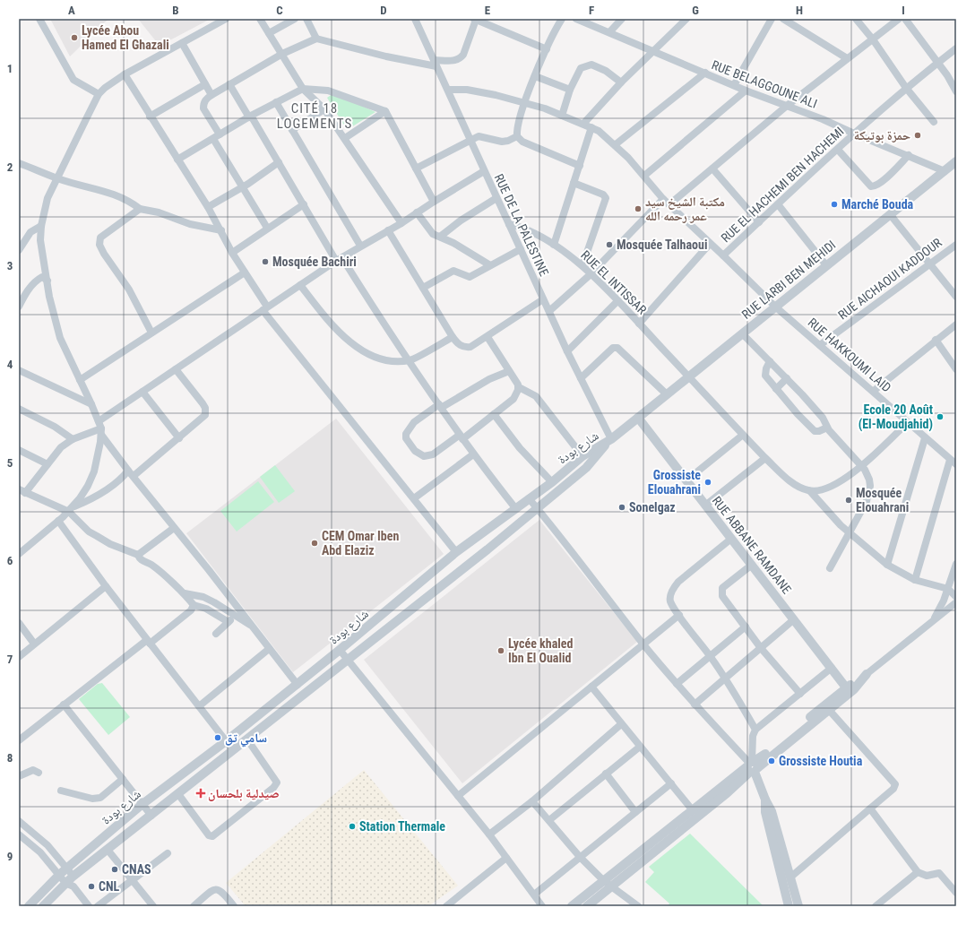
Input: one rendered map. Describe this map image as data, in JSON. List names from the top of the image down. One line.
{"streets":{"street":["RUE BELAGGOUNE ALI","RUE EL HACHEMI BEN HACHEMI","RUE DE LA PALESTINE","RUE AICHAOUI KADDOUR","RUE LARBI BEN MEHIDI","RUE EL INTISSAR","RUE HAKKOUMI LAID","شارع بودة","RUE ABBANE RAMDANE"]},"crossings":[["RUE BELAGGOUNE ALI","RUE EL HACHEMI BEN HACHEMI"],["RUE BELAGGOUNE ALI","RUE LARBI BEN MEHIDI"],["RUE EL HACHEMI BEN HACHEMI","RUE EL INTISSAR"],["RUE EL HACHEMI BEN HACHEMI","RUE HAKKOUMI LAID"],["RUE DE LA PALESTINE","RUE LARBI BEN MEHIDI"],["RUE DE LA PALESTINE","RUE EL INTISSAR"],["RUE DE LA PALESTINE","RUE HAKKOUMI LAID"],["RUE DE LA PALESTINE","شارع بودة"],["RUE AICHAOUI KADDOUR","RUE HAKKOUMI LAID"],["RUE LARBI BEN MEHIDI","RUE EL INTISSAR"],["RUE LARBI BEN MEHIDI","RUE HAKKOUMI LAID"],["RUE LARBI BEN MEHIDI","شارع بودة"],["RUE LARBI BEN MEHIDI","RUE ABBANE RAMDANE"]],"districts":["CITÉ 18 LOGEMENTS"],"places":{"other":["Lycée Abou Hamed El Ghazali","حمزة بوتيكة","Marché Bouda","مكتبة الشيخ سيد عمر رحمه الله","Mosquée Talhaoui","Mosquée Bachiri","Ecole 20 Août (El-Moudjahid)","Grossiste Elouahrani","Mosquée Elouahrani","Sonelgaz","CEM Omar Iben Abd Elaziz","Lycée khaled Ibn El Oualid","سامي تق","Grossiste Houtia","Station Thermale","CNAS","CNL"],"health":["صيدلية بلحسان"]},"grid":{"columns":["A","B","C","D","E","F","G","H","I"],"rows":["1","2","3","4","5","6","7","8","9"]}}
